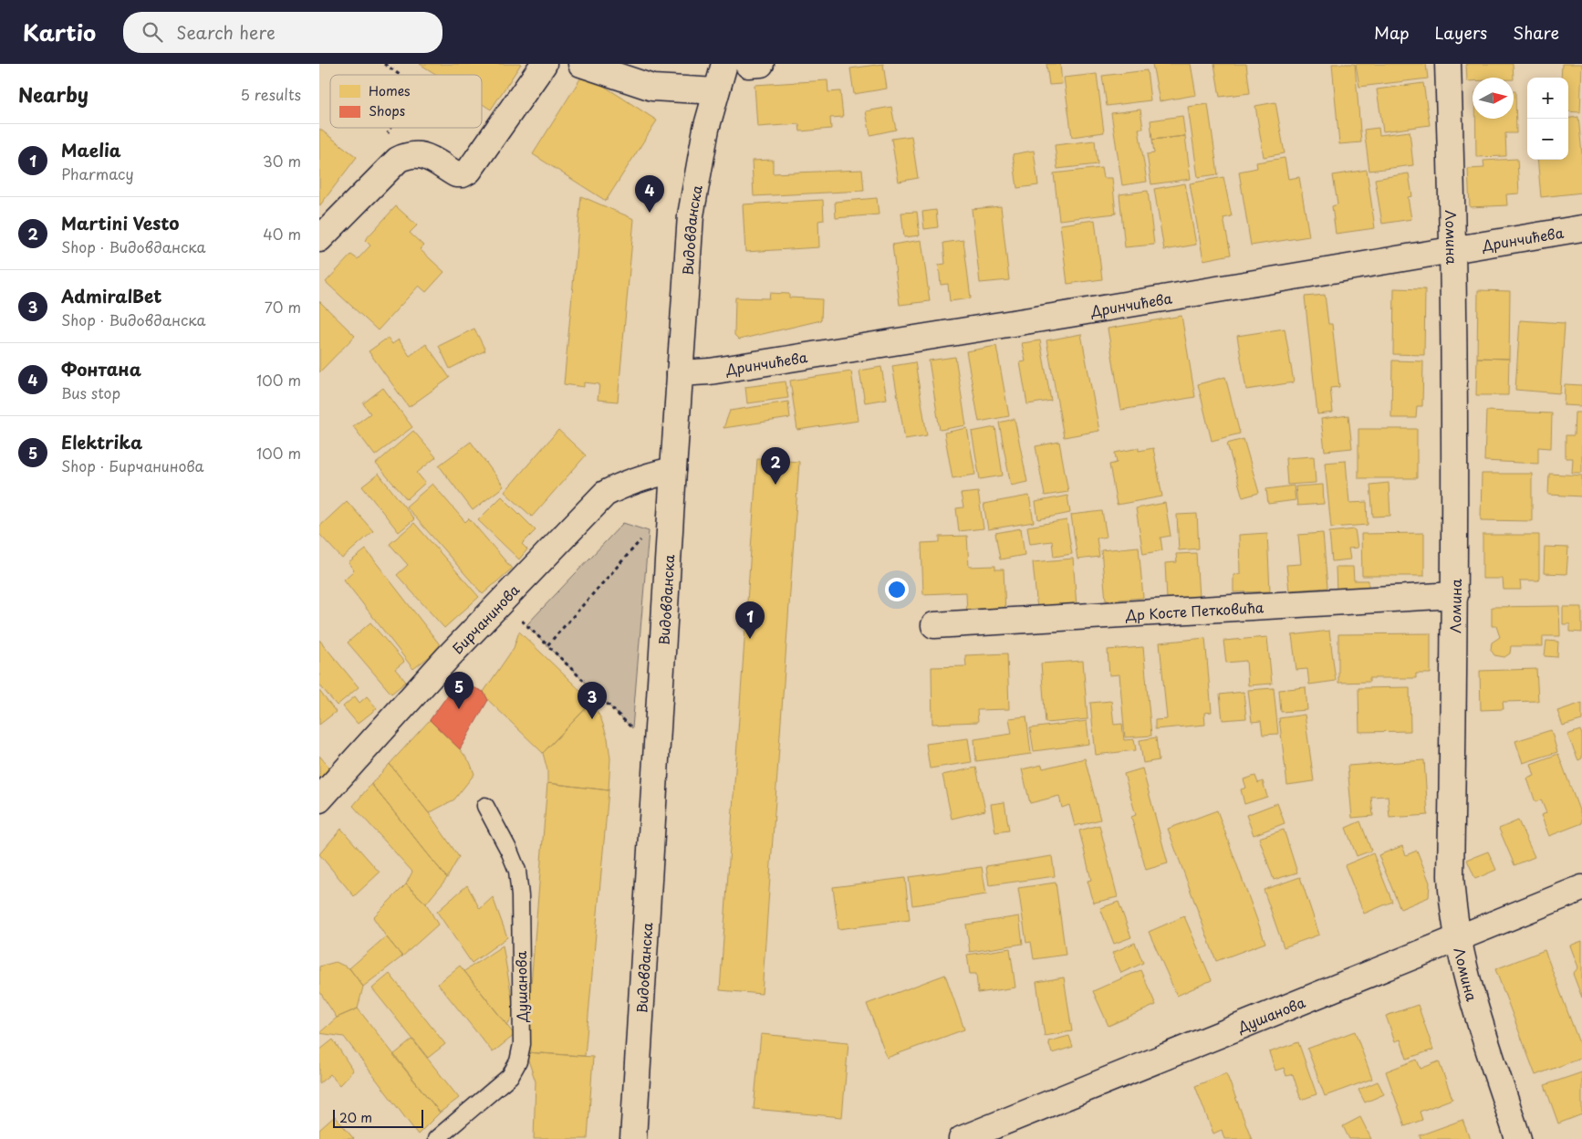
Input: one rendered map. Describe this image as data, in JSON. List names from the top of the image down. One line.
{"streets":{"street":["Видовданска","Ломина","Дринчићева","Др Косте Петковића","Бирчанинова","Душанова"]},"crossings":[["Видовданска","Дринчићева"],["Видовданска","Бирчанинова"],["Ломина","Дринчићева"],["Ломина","Др Косте Петковића"],["Ломина","Душанова"]],"legend":["Homes","Shops"],"scale_bar":"20 m","north":"right","page":{"header":"Kartio","search":"Search here","nav":["Map","Layers","Share"],"heading":["Nearby","5 results"],"map_buttons":["+","−"],"list":[{"mark":"1","name":"Maelia","note":"Pharmacy","value":"30 m"},{"mark":"2","name":"Martini Vesto","note":"Shop · Видовданска","value":"40 m"},{"mark":"3","name":"AdmiralBet","note":"Shop · Видовданска","value":"70 m"},{"mark":"4","name":"Фонтана","note":"Bus stop","value":"100 m"},{"mark":"5","name":"Elektrika","note":"Shop · Бирчанинова","value":"100 m"}],"pins":["4","2","1","5","3"],"scale":"20 m"}}
